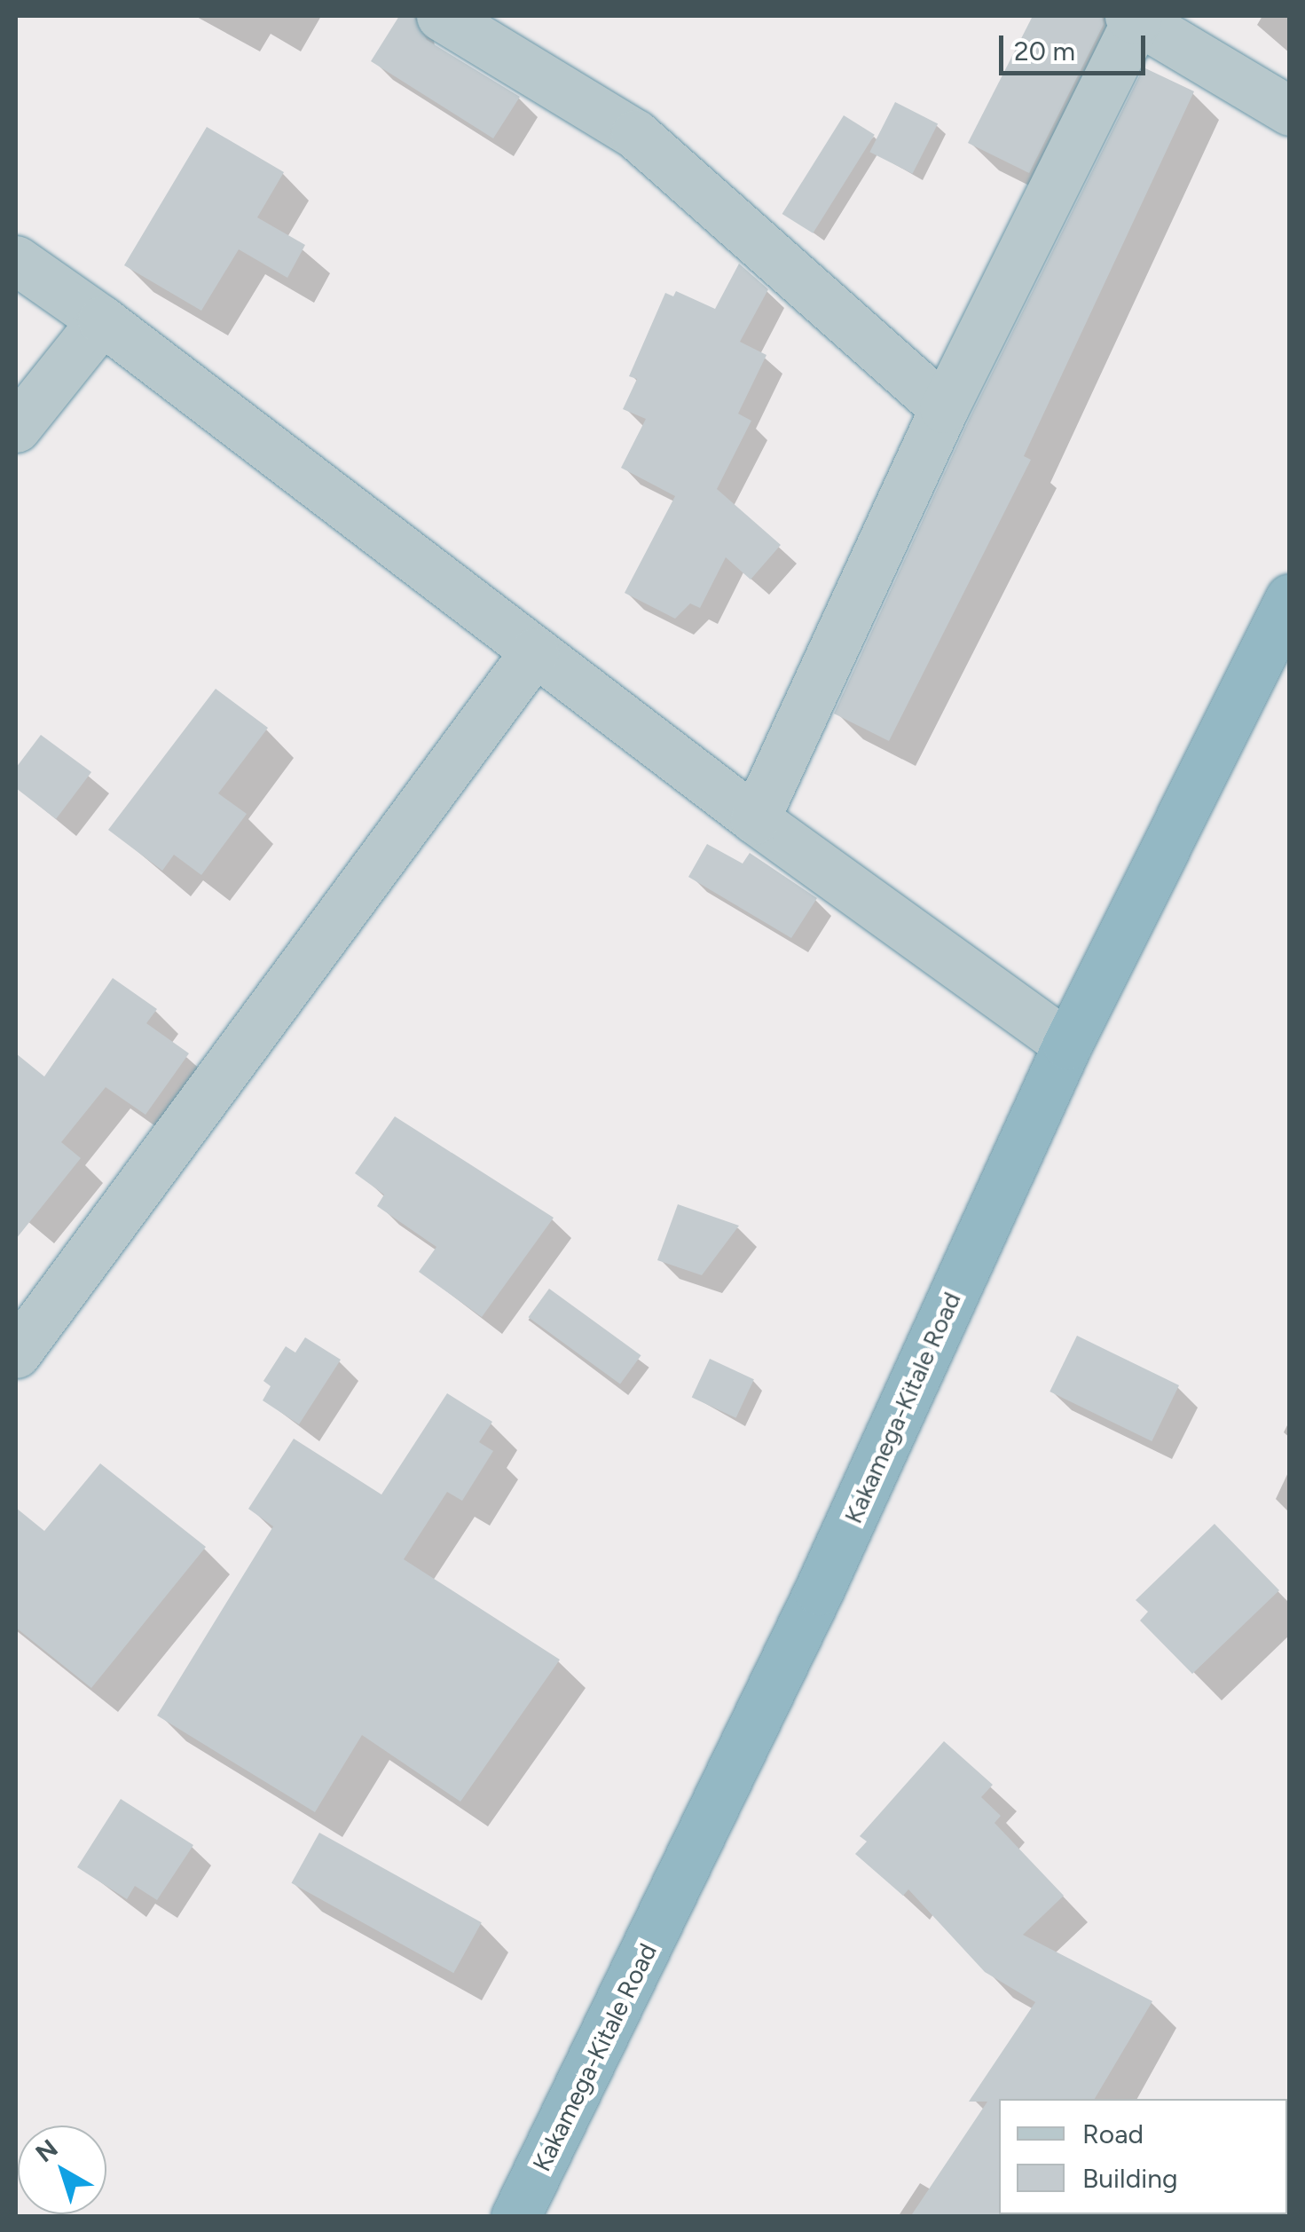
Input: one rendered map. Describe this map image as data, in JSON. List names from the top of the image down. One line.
{"streets":{"highway":["Kakamega-Kitale Road"]},"legend":["Road","Building"],"scale_bar":"20 m","north":"top left"}
